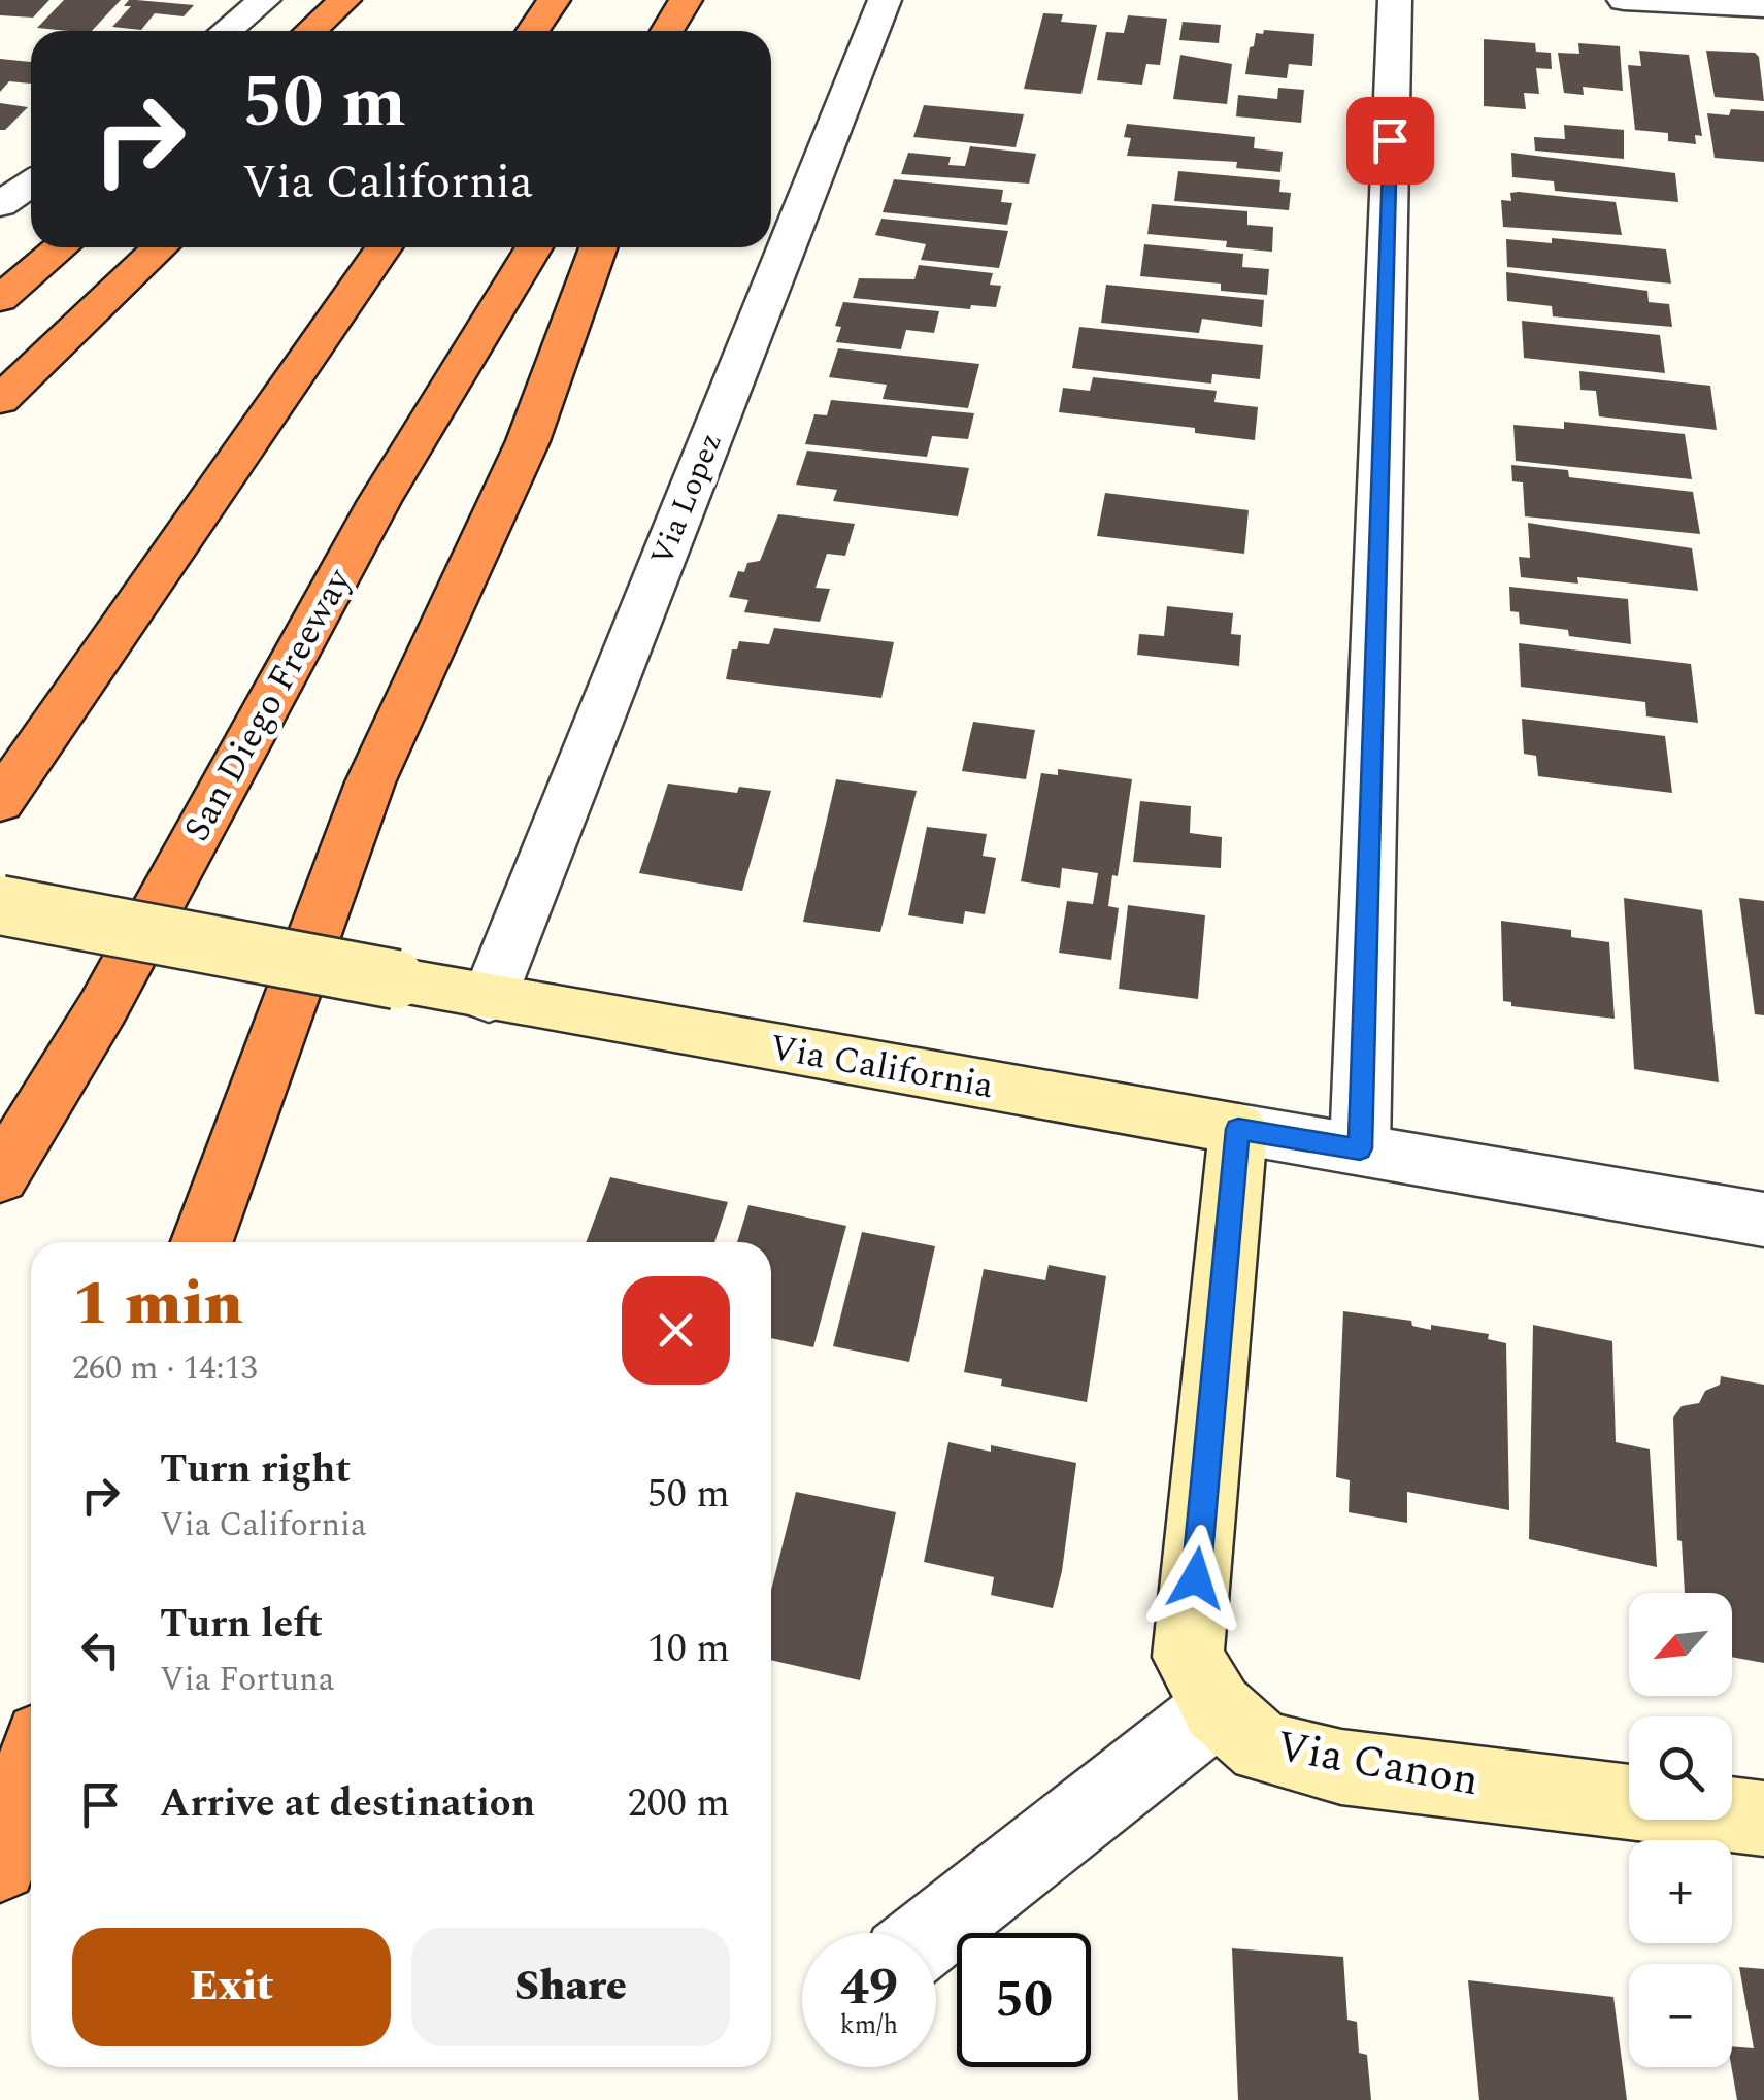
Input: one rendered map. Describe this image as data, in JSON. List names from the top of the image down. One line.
{"streets":{"highway":["San Diego Freeway"],"main road":["Via California","Via Canon"],"street":["Via Lopez"]},"crossings":[["Via Lopez","Via California"],["Via California","Via Canon"]],"north":"bottom left","page":{"turn":["50 m","Via California"],"heading":["1 min","260 m · 14:13"],"list":[{"name":"Turn right","note":"Via California","value":"50 m"},{"name":"Turn left","note":"Via Fortuna","value":"10 m"},{"name":"Arrive at destination","value":"200 m"}],"map_buttons":["+","−"],"buttons":["Exit","Share"],"speed":"49 km/h","limit":"50"}}
